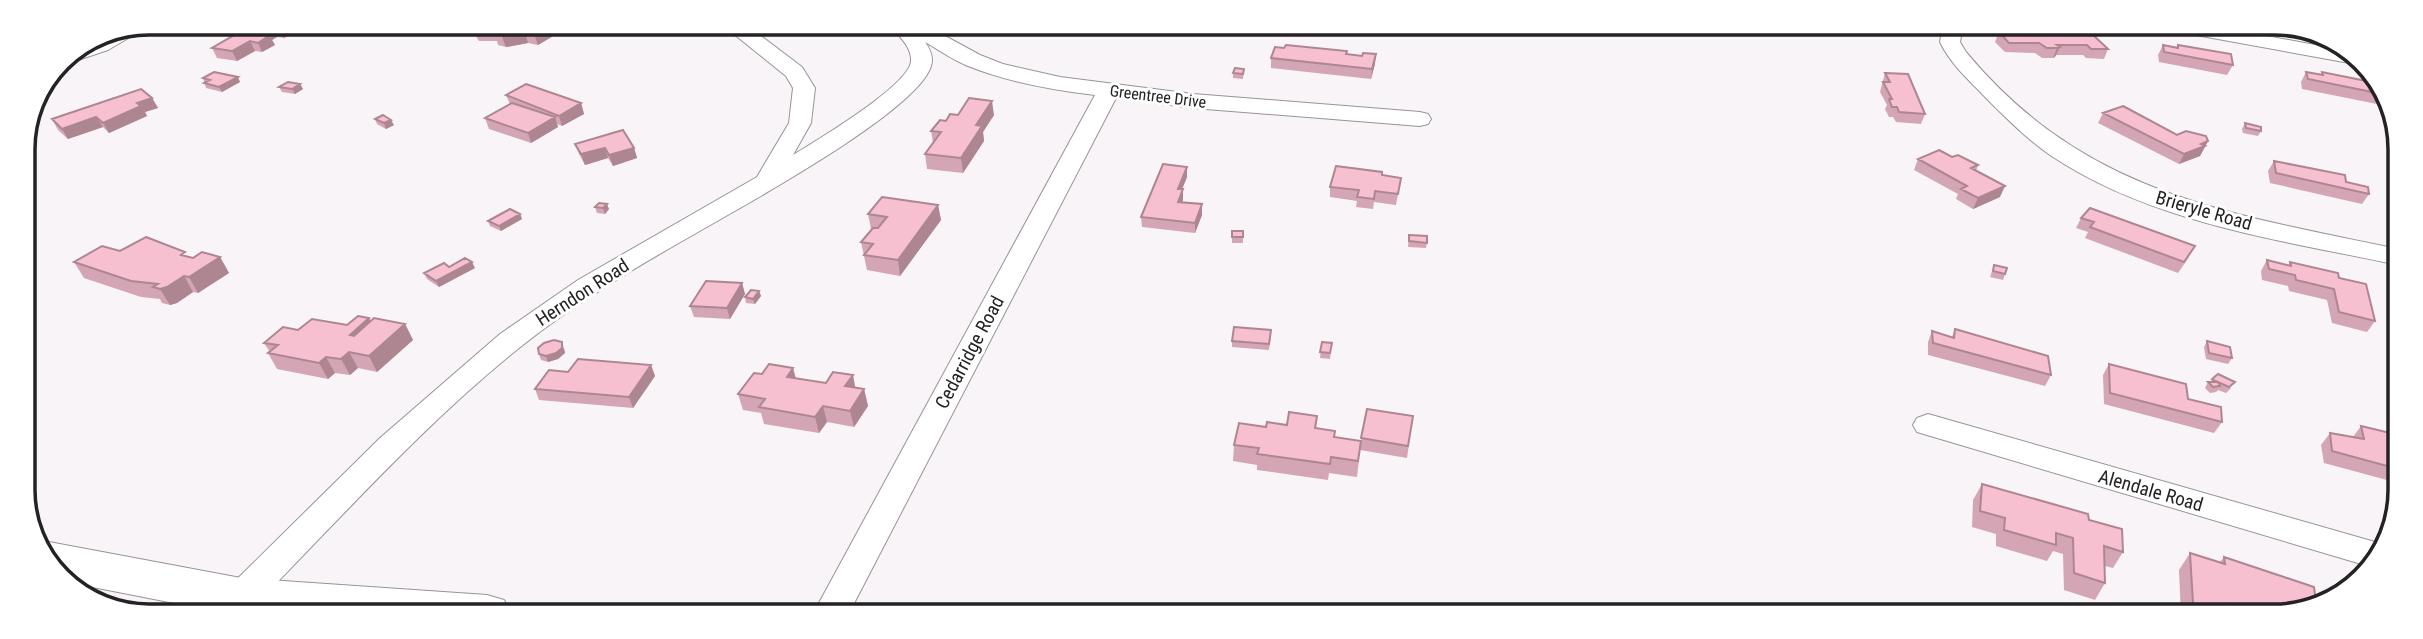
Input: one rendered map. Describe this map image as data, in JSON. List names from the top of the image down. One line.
{"streets":{"street":["Greentree Drive","Brieryle Road","Herndon Road","Cedarridge Road","Alendale Road"]},"crossings":[["Greentree Drive","Cedarridge Road"]]}
